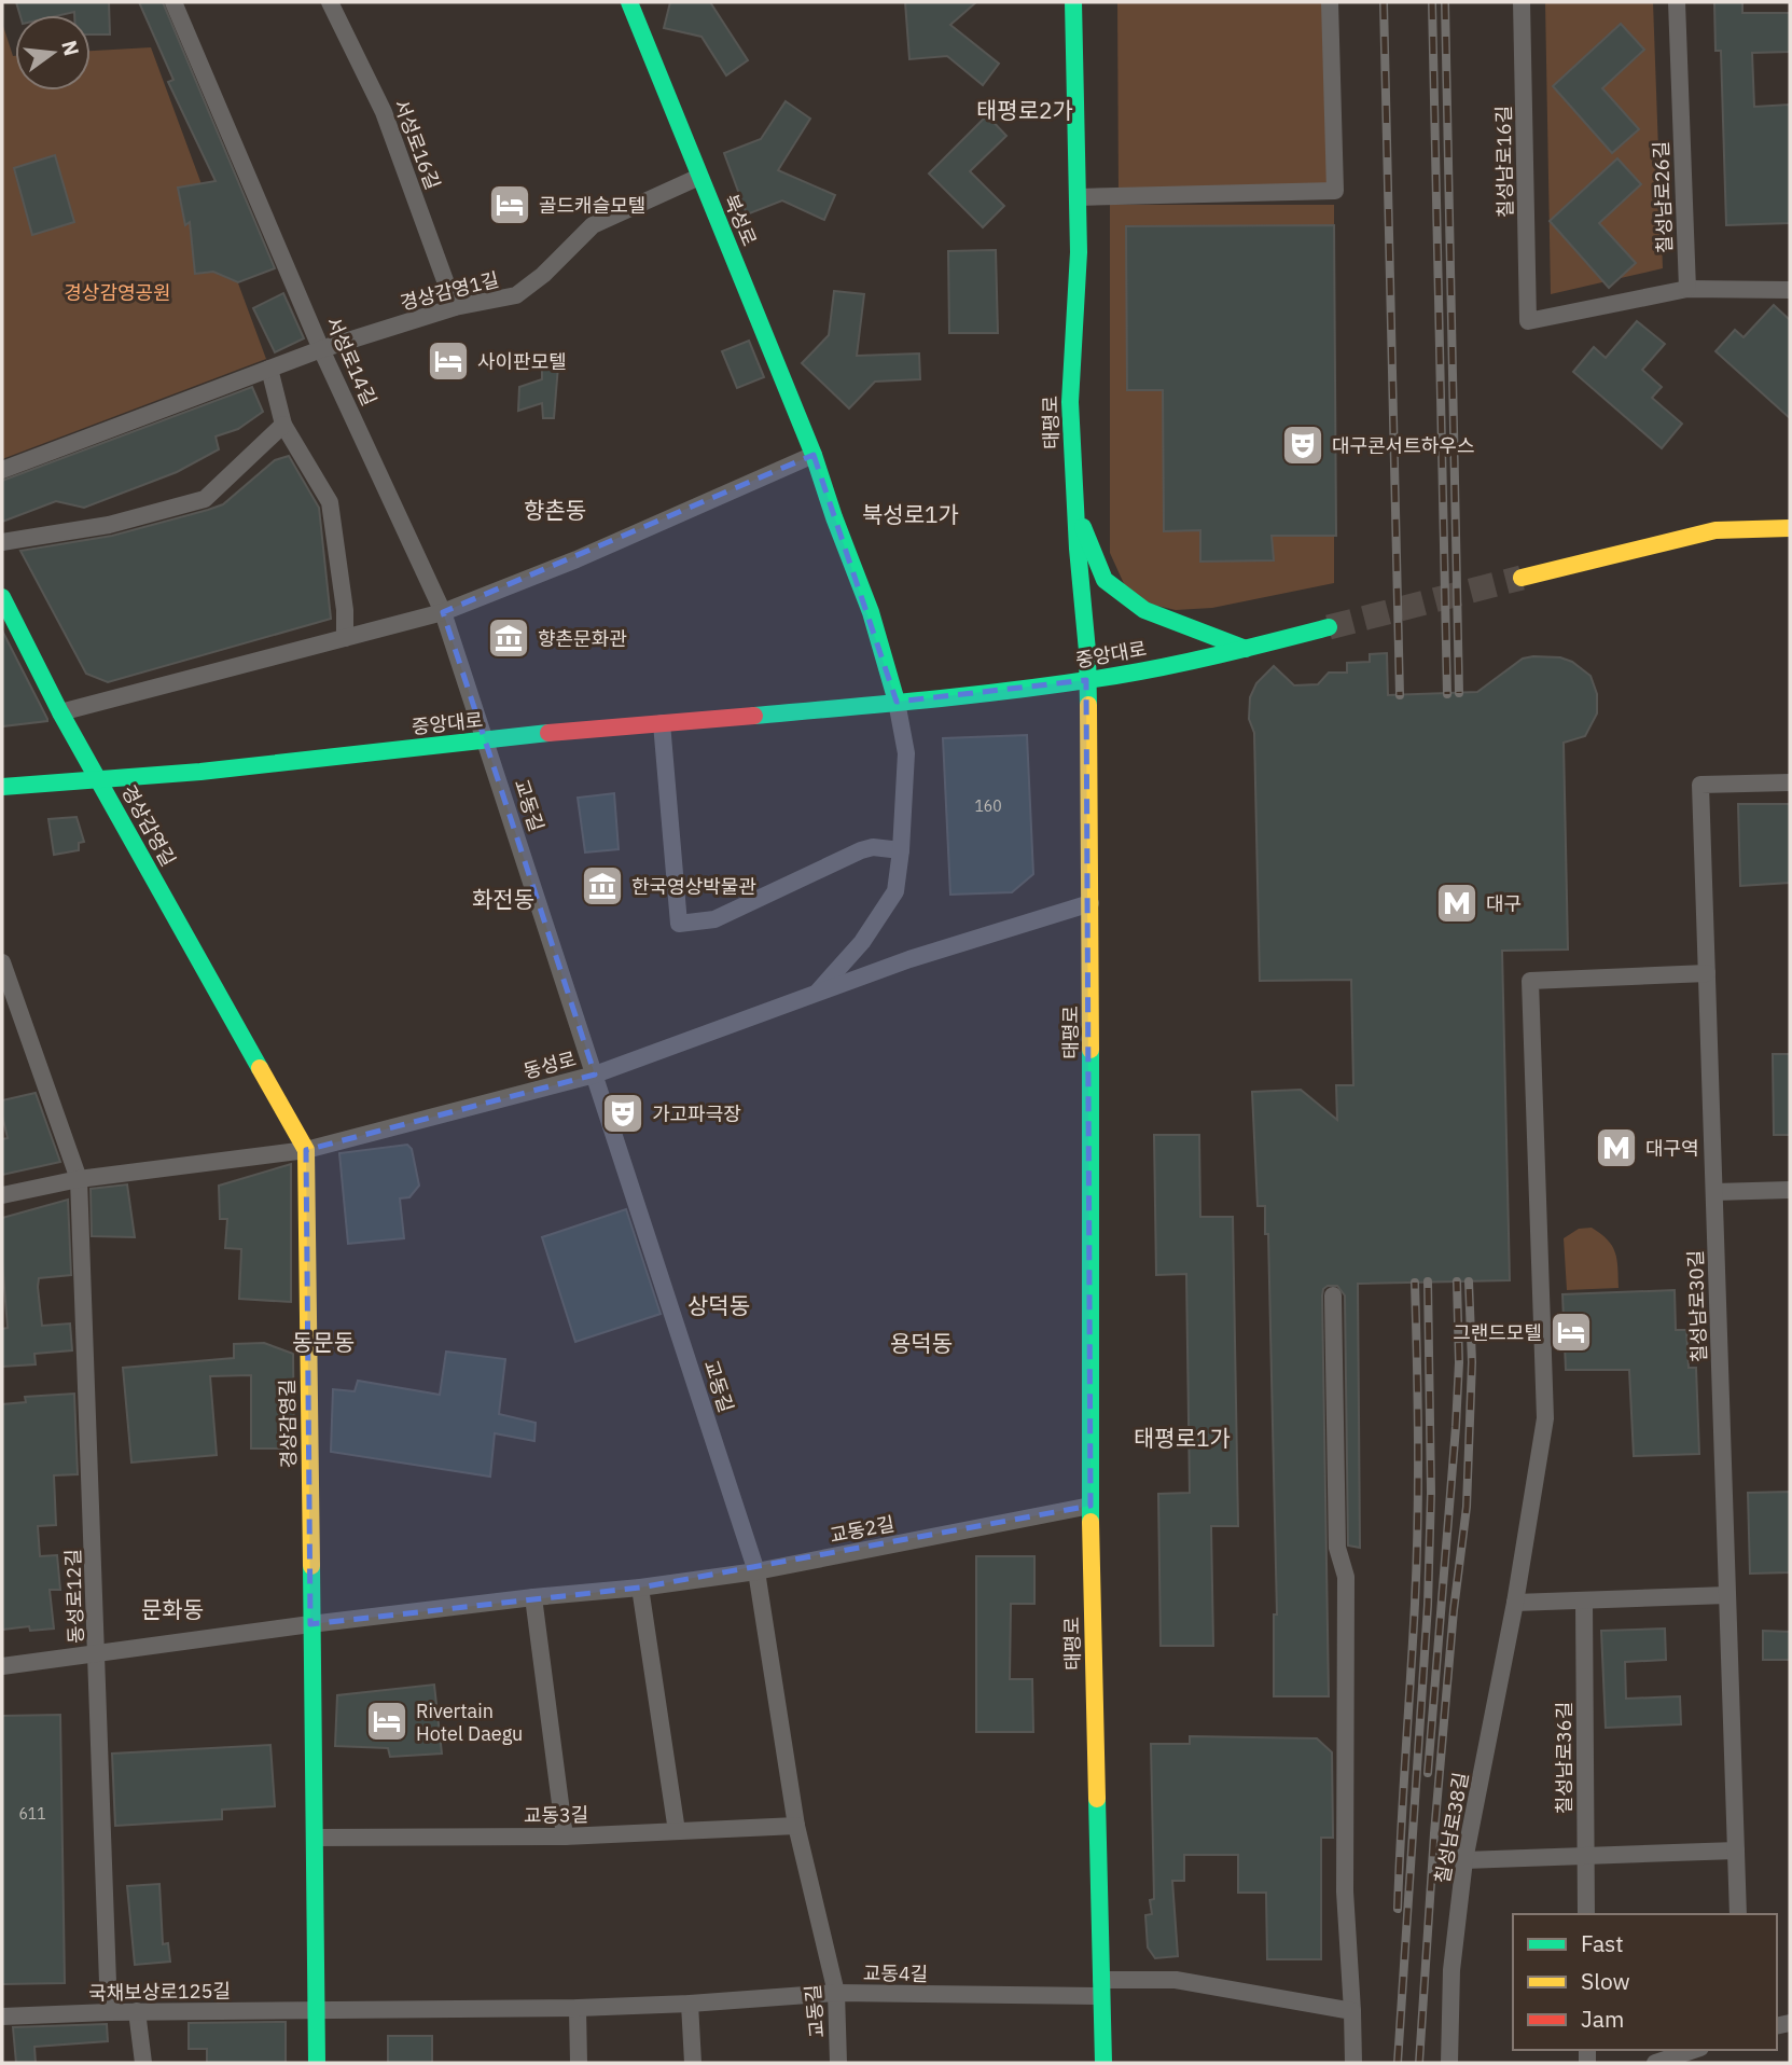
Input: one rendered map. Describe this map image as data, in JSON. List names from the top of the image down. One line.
{"streets":{"main road":["북성로","태평로","중앙대로","경상감영길"],"street":["서성로16길","칠성남로16길","칠성남로26길","경상감영1길","서성로14길","교동길","동성로","칠성남로30길","교동2길","동성로12길","칠성남로36길","교동3길","칠성남로38길","교동4길","국채보상로125길"]},"crossings":[["서성로16길","경상감영1길"],["칠성남로16길","칠성남로26길"],["북성로","경상감영1길"],["북성로","중앙대로"],["경상감영1길","서성로14길"],["서성로14길","중앙대로"],["서성로14길","교동길"],["태평로","중앙대로"],["태평로","동성로"],["태평로","교동2길"],["태평로","교동4길"],["중앙대로","교동길"],["중앙대로","경상감영길"],["교동길","동성로"],["교동길","교동2길"],["교동길","교동3길"],["교동길","교동4길"],["경상감영길","동성로"],["경상감영길","교동2길"],["경상감영길","교동3길"],["경상감영길","교동4길"],["경상감영길","국채보상로125길"],["동성로","동성로12길"],["칠성남로30길","칠성남로38길"],["교동2길","동성로12길"],["동성로12길","국채보상로125길"],["교동4길","국채보상로125길"]],"districts":["태평로2가","향촌동","북성로1가","화전동","상덕동","동문동","용덕동","태평로1가","문화동"],"parks":["경상감영공원"],"places":{"hotel":["골드캐슬모텔","사이판모텔","그랜드모텔","Rivertain Hotel Daegu"],"theatre":["대구콘서트하우스","가고파극장"],"museum":["향촌문화관","한국영상박물관"],"metro station":["대구","대구역"]},"house_numbers":["160","611"],"legend":["Fast","Slow","Jam"],"north":"right"}
